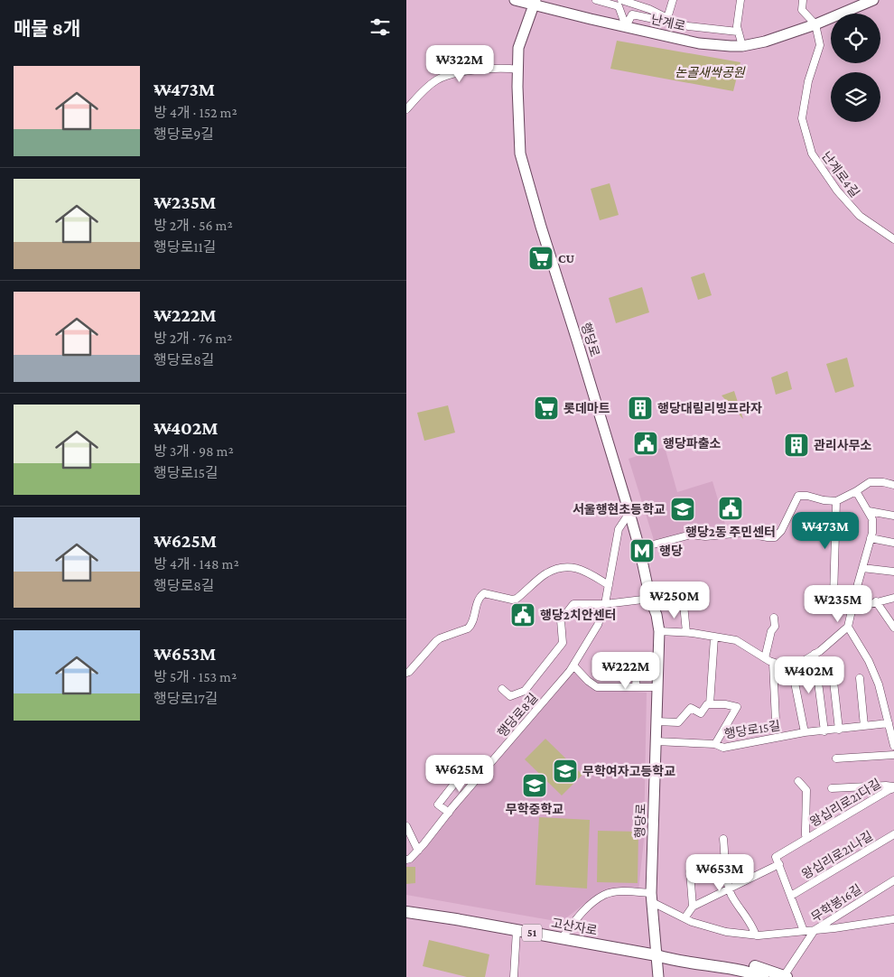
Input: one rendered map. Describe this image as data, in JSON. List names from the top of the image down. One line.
{"streets":{"main road":["난계로","행당로","고산자로","51"],"street":["난계로4길","행당로8길","행당로15길","왕십리로21다길","왕십리로21나길","무학봉16길"]},"crossings":[["난계로","난계로4길"],["난계로","행당로"],["행당로","행당로8길"],["행당로","행당로15길"],["행당로","고산자로"],["무학봉16길","고산자로"]],"parks":["논골새싹공원"],"places":{"supermarket":["CU","롯데마트"],"building":["행당대림리빙프라자","관리사무소"],"public building":["행당파출소","행당2동 주민센터","행당2치안센터"],"school or university":["서울행현초등학교","무학여자고등학교","무학중학교"],"metro station":["행당"]},"page":{"heading":"매물 8개","price":["₩322M","₩473M","₩250M","₩235M","₩222M","₩402M","₩625M","₩653M"],"list":[{"name":"₩473M","note":"방 4개 · 152 m² · 행당로9길"},{"name":"₩235M","note":"방 2개 · 56 m² · 행당로11길"},{"name":"₩222M","note":"방 2개 · 76 m² · 행당로8길"},{"name":"₩402M","note":"방 3개 · 98 m² · 행당로15길"},{"name":"₩625M","note":"방 4개 · 148 m² · 행당로8길"},{"name":"₩653M","note":"방 5개 · 153 m² · 행당로17길"}]}}
